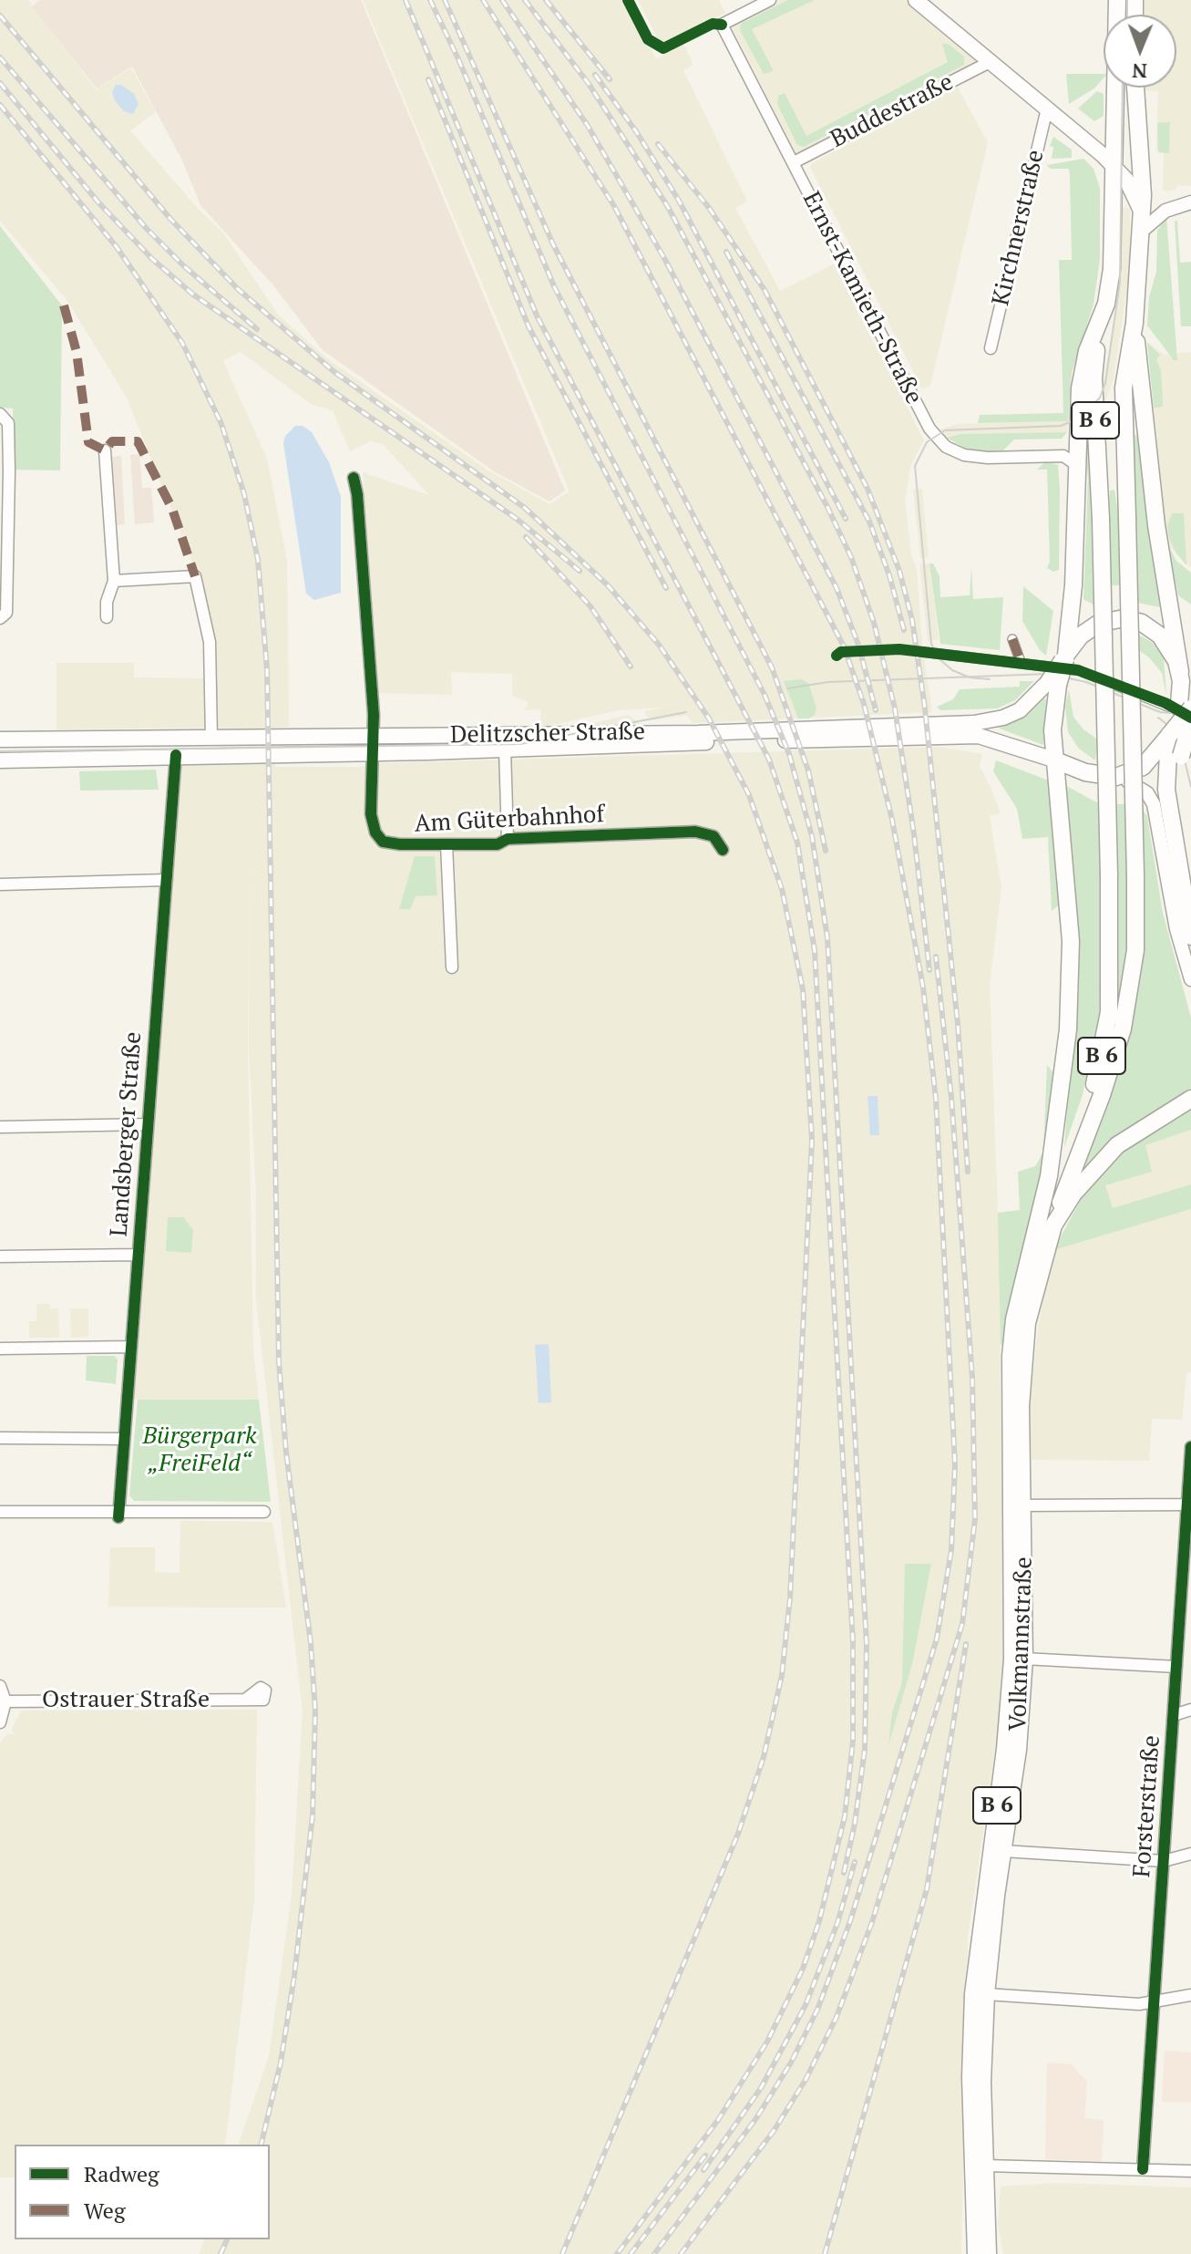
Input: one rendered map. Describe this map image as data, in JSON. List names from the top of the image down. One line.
{"streets":{"main road":["B 6","Delitzscher Straße","Volkmannstraße"],"street":["Buddestraße","Kirchnerstraße","Ernst-Kamieth-Straße","Am Güterbahnhof","Landsberger Straße","Ostrauer Straße","Forsterstraße"]},"crossings":[["Buddestraße","Ernst-Kamieth-Straße"],["B 6","Delitzscher Straße"],["B 6","Volkmannstraße"],["Delitzscher Straße","Am Güterbahnhof"],["Delitzscher Straße","Landsberger Straße"]],"parks":["Bürgerpark „FreiFeld“"],"legend":["Radweg","Weg"],"north":"bottom"}
